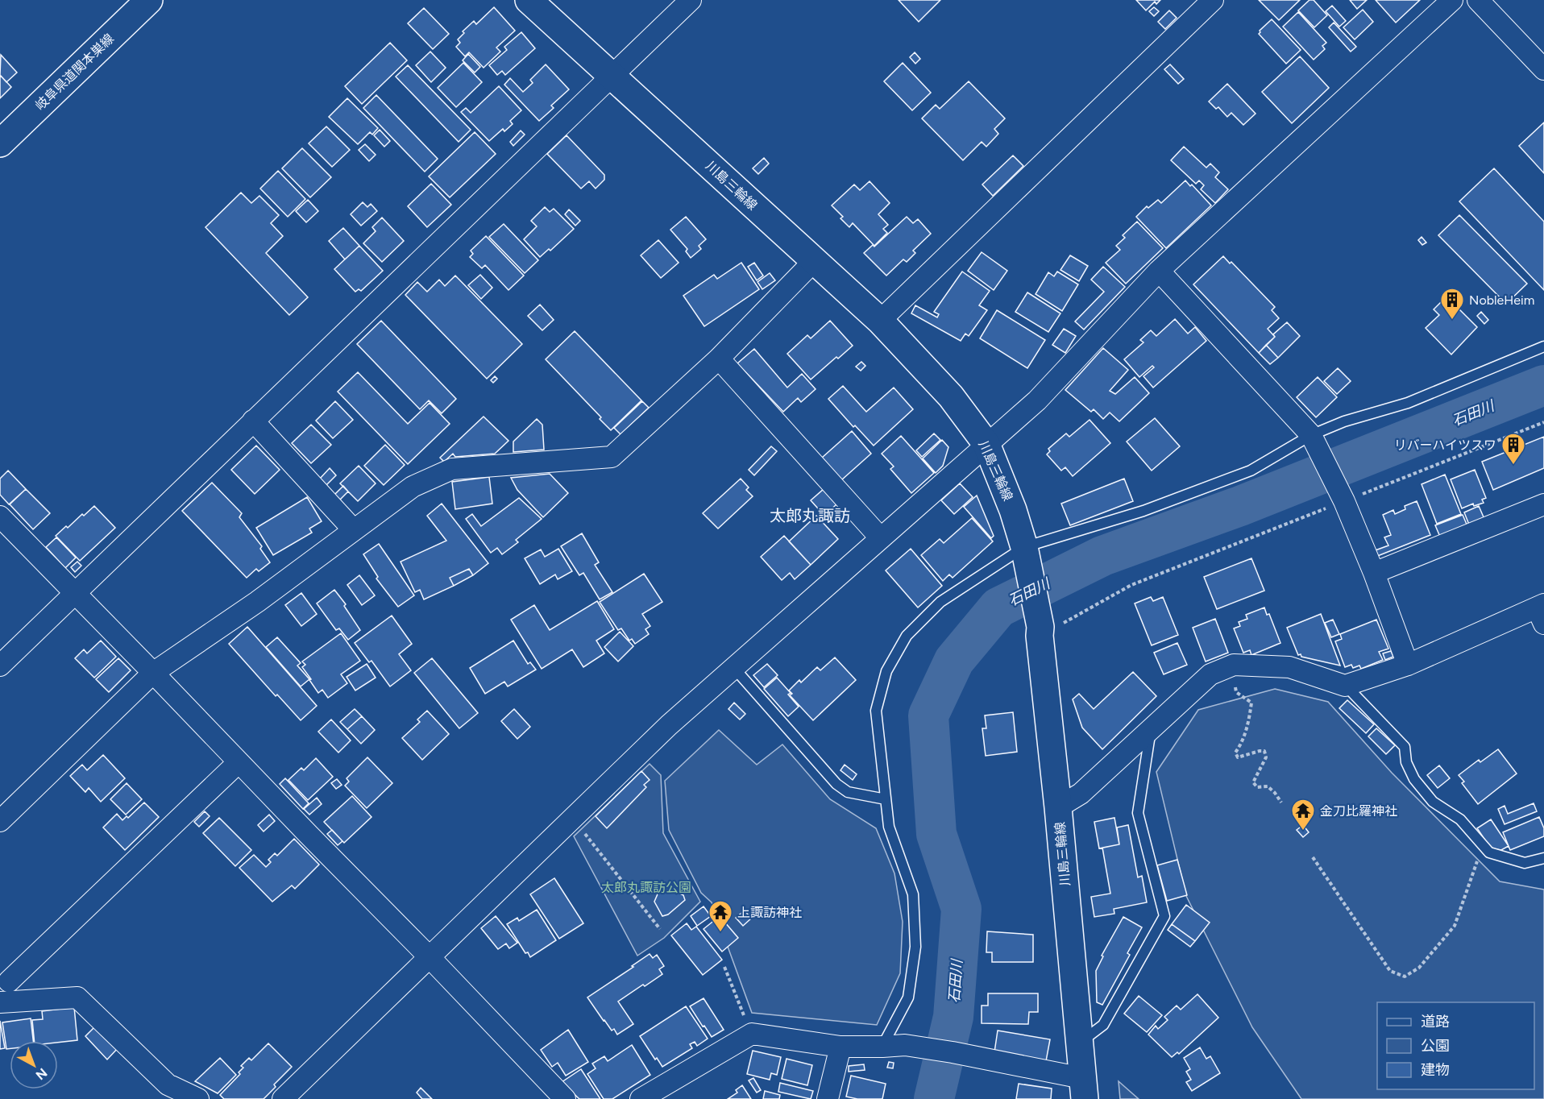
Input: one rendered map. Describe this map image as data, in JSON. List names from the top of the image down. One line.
{"streets":{"main road":["岐阜県道関本巣線","川島三輪線"]},"districts":["太郎丸諏訪"],"water":["石田川"],"parks":["太郎丸諏訪公園"],"places":{"building":["NobleHeim","リバーハイツスワ"],"temple":["金刀比羅神社","上諏訪神社"]},"legend":["道路","公園","建物"],"north":"bottom right"}
